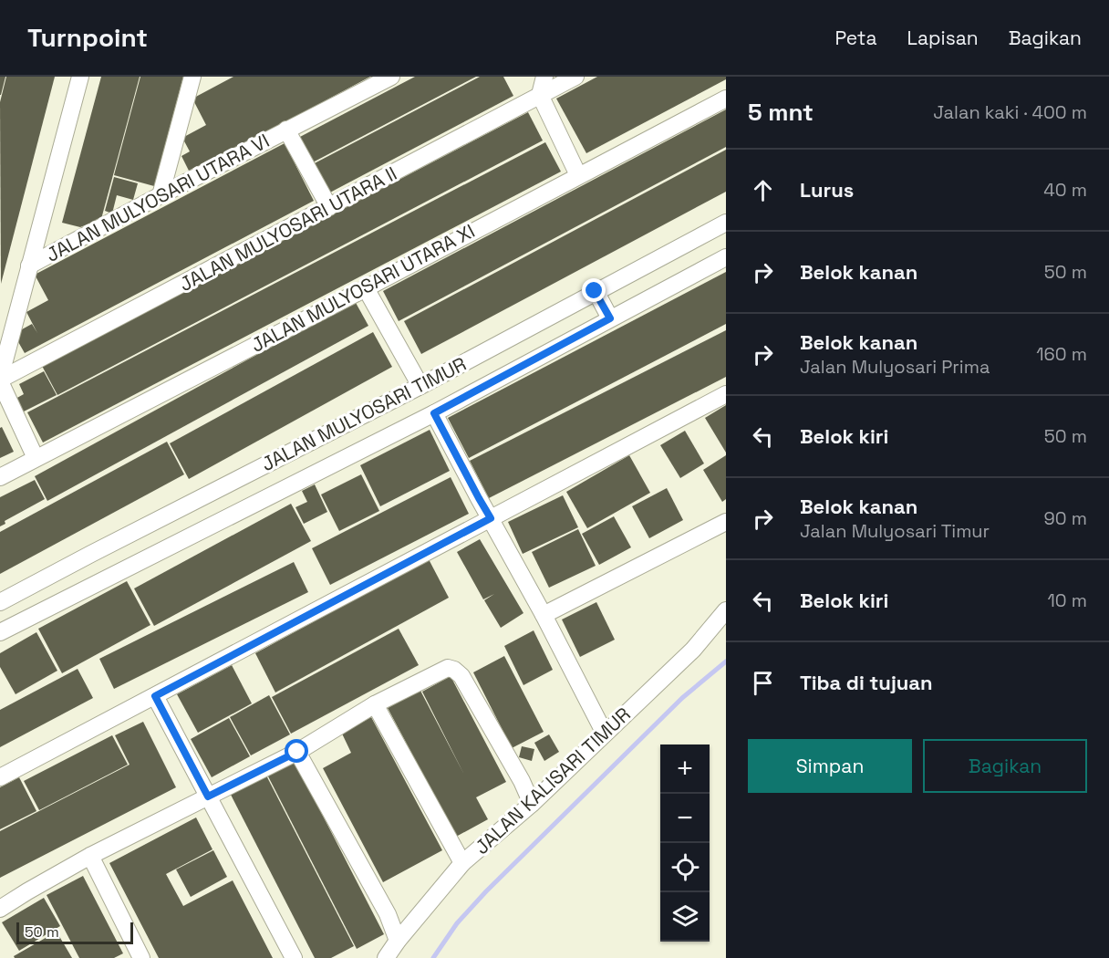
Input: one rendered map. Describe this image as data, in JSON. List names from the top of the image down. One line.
{"streets":{"street":["JALAN MULYOSARI UTARA VI","JALAN MULYOSARI UTARA II","JALAN MULYOSARI UTARA XI","JALAN MULYOSARI TIMUR","JALAN KALISARI TIMUR"]},"crossings":[["JALAN MULYOSARI UTARA VI","JALAN MULYOSARI UTARA II"]],"scale_bar":"50 m","page":{"header":"Turnpoint","nav":["Peta","Lapisan","Bagikan"],"heading":["5 mnt","Jalan kaki · 400 m"],"list":[["Lurus","40 m"],["Belok kanan","50 m"],["Belok kanan","Jalan Mulyosari Prima","160 m"],["Belok kiri","50 m"],["Belok kanan","Jalan Mulyosari Timur","90 m"],["Belok kiri","10 m"],"Tiba di tujuan"],"buttons":["Simpan","Bagikan"],"map_buttons":["+","−"],"scale":"50 m"}}
